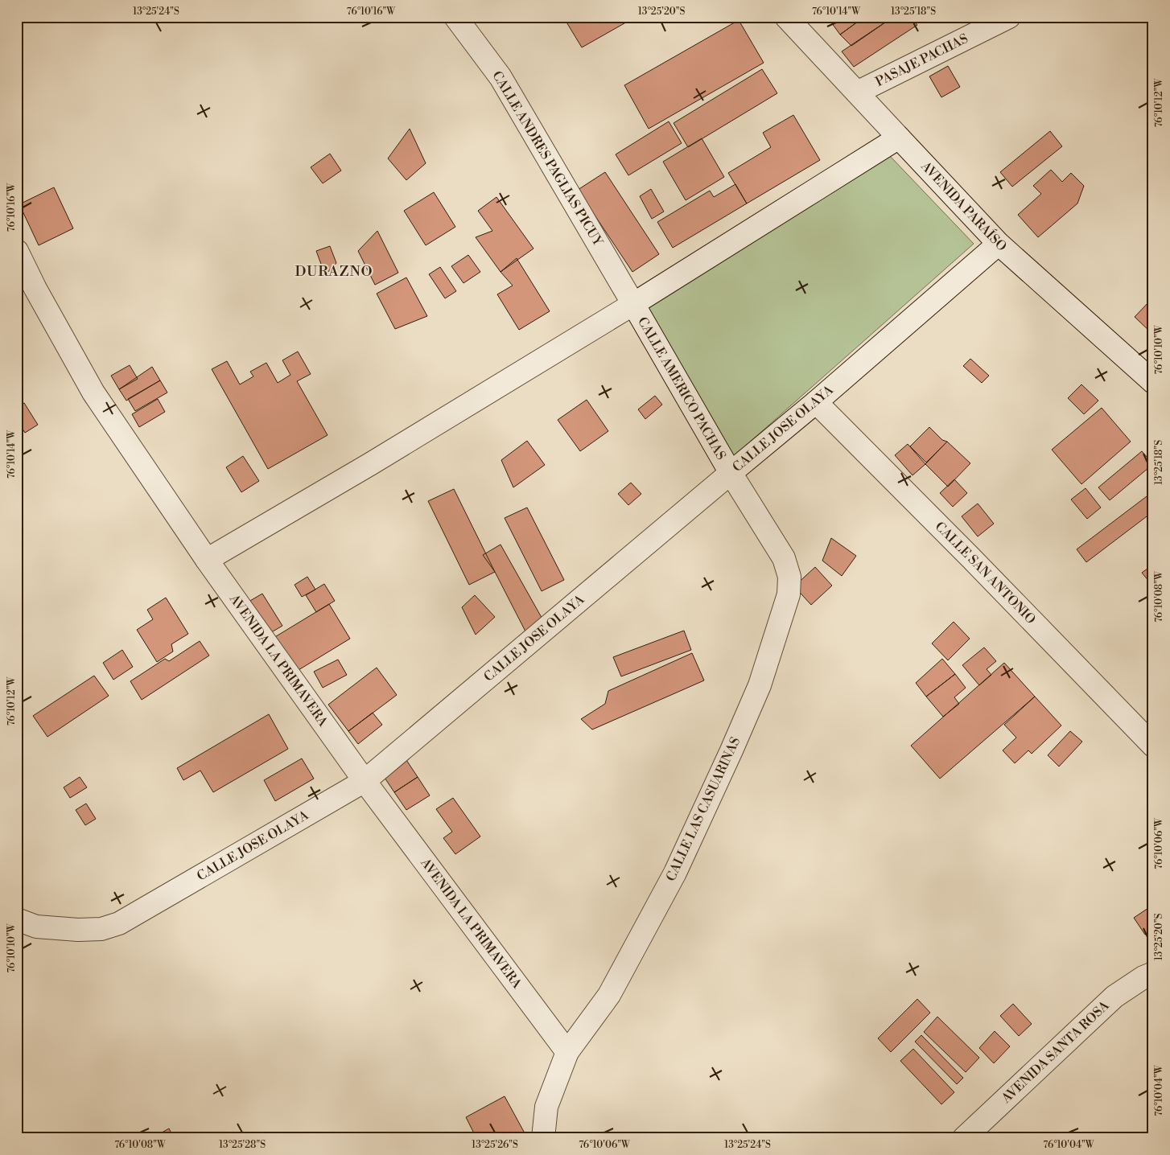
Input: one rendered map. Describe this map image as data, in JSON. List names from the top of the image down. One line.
{"streets":{"street":["PASAJE PACHAS","CALLE ANDRES PAGLIAS PICUY","AVENIDA PARAÍSO","CALLE AMERICO PACHAS","CALLE JOSE OLAYA","CALLE SAN ANTONIO","AVENIDA LA PRIMAVERA","CALLE LAS CASUARINAS","AVENIDA SANTA ROSA"]},"crossings":[["PASAJE PACHAS","AVENIDA PARAÍSO"],["CALLE ANDRES PAGLIAS PICUY","CALLE AMERICO PACHAS"],["AVENIDA PARAÍSO","CALLE JOSE OLAYA"],["CALLE AMERICO PACHAS","CALLE JOSE OLAYA"],["CALLE AMERICO PACHAS","CALLE LAS CASUARINAS"],["CALLE JOSE OLAYA","CALLE SAN ANTONIO"],["CALLE JOSE OLAYA","AVENIDA LA PRIMAVERA"],["CALLE JOSE OLAYA","CALLE LAS CASUARINAS"],["AVENIDA LA PRIMAVERA","CALLE LAS CASUARINAS"]],"districts":["DURAZNO"],"coordinates":["13°25'24\"S","76°10'16\"W","13°25'20\"S","76°10'14\"W","13°25'18\"S","76°10'12\"W","76°10'10\"W","76°10'08\"W","76°10'06\"W","76°10'04\"W","13°25'28\"S","13°25'26\"S"]}
